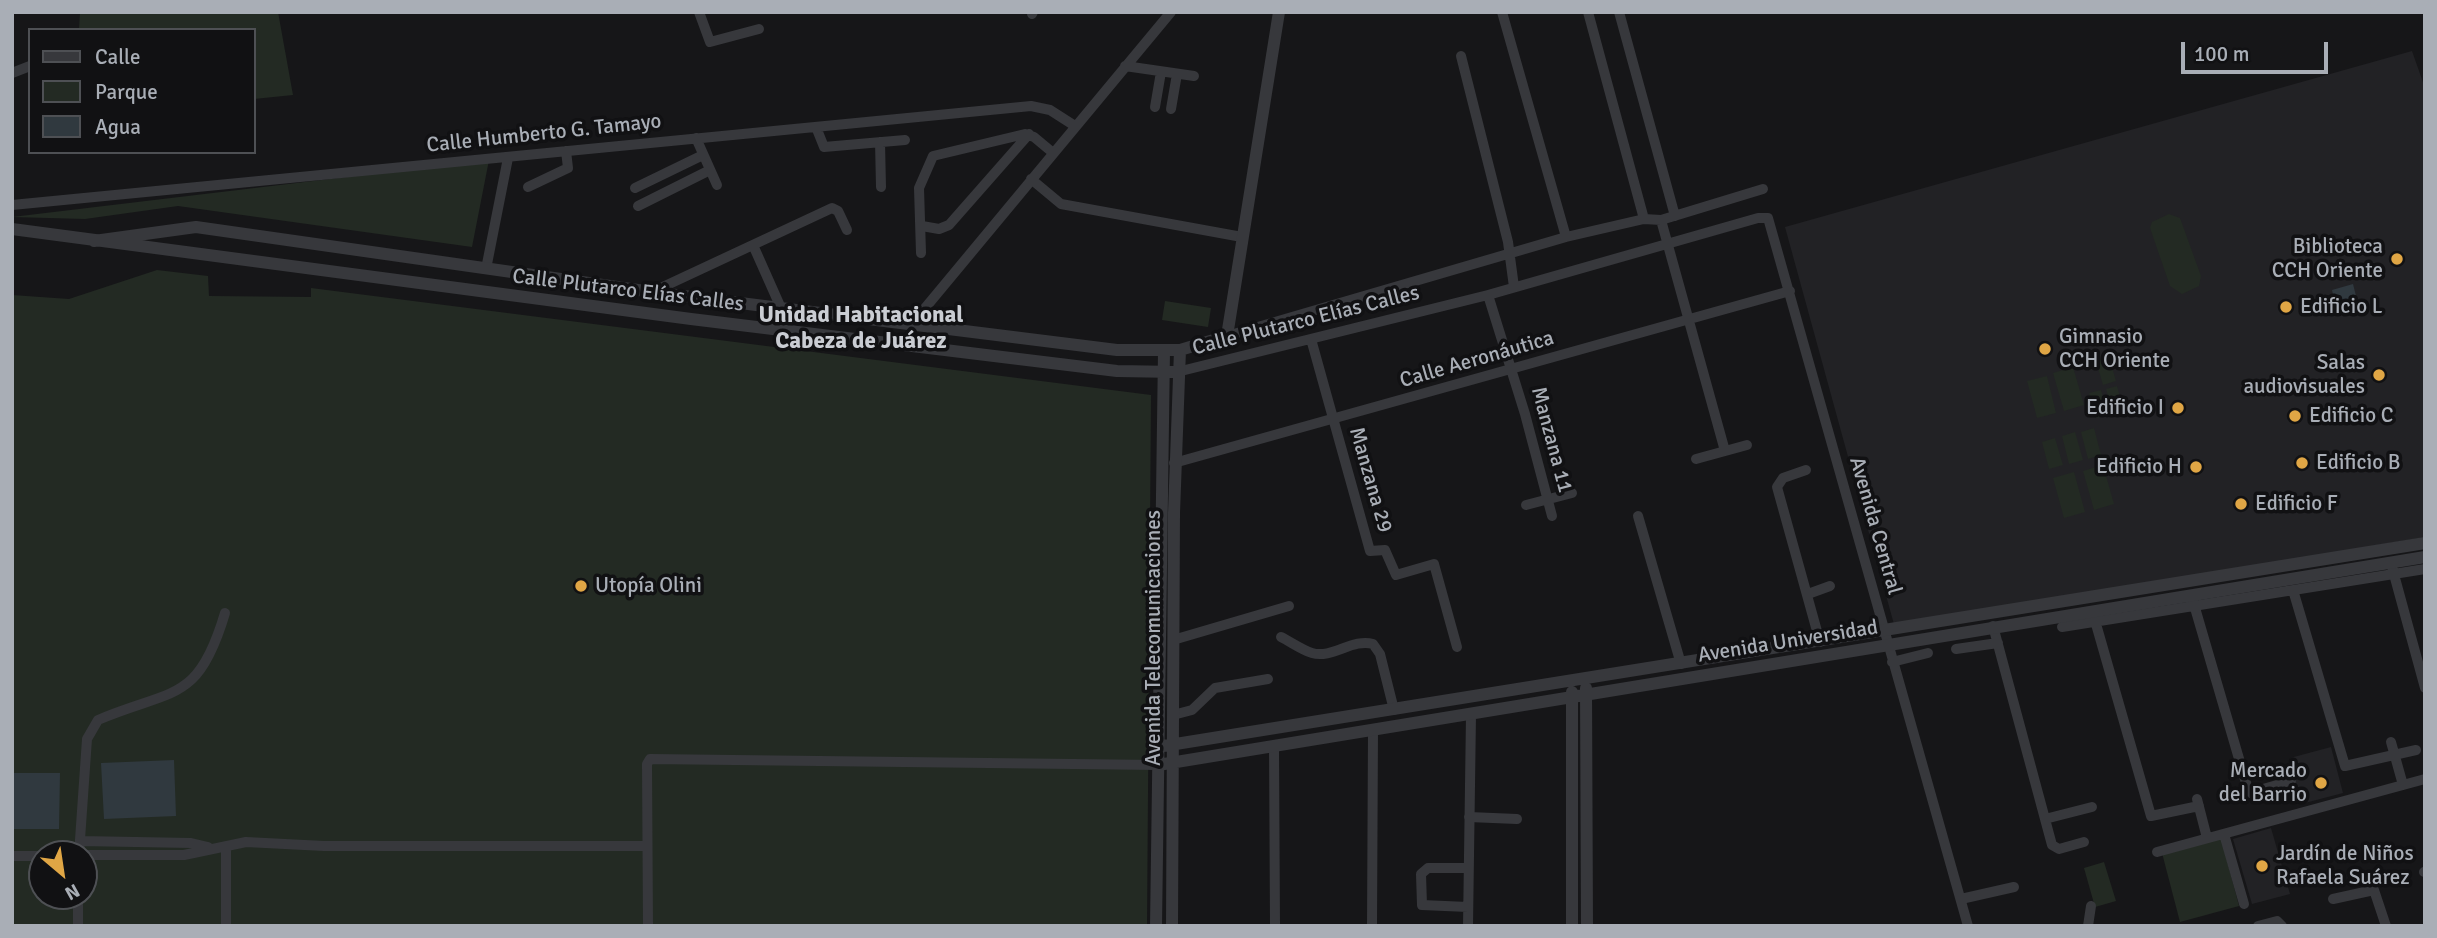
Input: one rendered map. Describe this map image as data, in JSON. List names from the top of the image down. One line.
{"streets":{"street":["Calle Humberto G. Tamayo","Calle Plutarco Elías Calles","Calle Aeronáutica","Manzana 11","Manzana 29","Avenida Central","Avenida Telecomunicaciones","Avenida Universidad"]},"crossings":[["Calle Plutarco Elías Calles","Manzana 11"],["Calle Plutarco Elías Calles","Manzana 29"],["Calle Plutarco Elías Calles","Avenida Central"],["Calle Plutarco Elías Calles","Avenida Telecomunicaciones"],["Calle Aeronáutica","Manzana 11"],["Calle Aeronáutica","Manzana 29"],["Calle Aeronáutica","Avenida Central"],["Calle Aeronáutica","Avenida Telecomunicaciones"],["Avenida Central","Avenida Universidad"],["Avenida Telecomunicaciones","Avenida Universidad"]],"districts":["Unidad Habitacional Cabeza de Juárez"],"places":["Biblioteca CCH Oriente","Edificio L","Gimnasio CCH Oriente","Salas audiovisuales","Edificio I","Edificio C","Edificio B","Edificio H","Edificio F","Utopía Olini","Mercado del Barrio","Jardín de Niños Rafaela Suárez"],"legend":["Calle","Parque","Agua"],"scale_bar":"100 m","north":"bottom right"}
